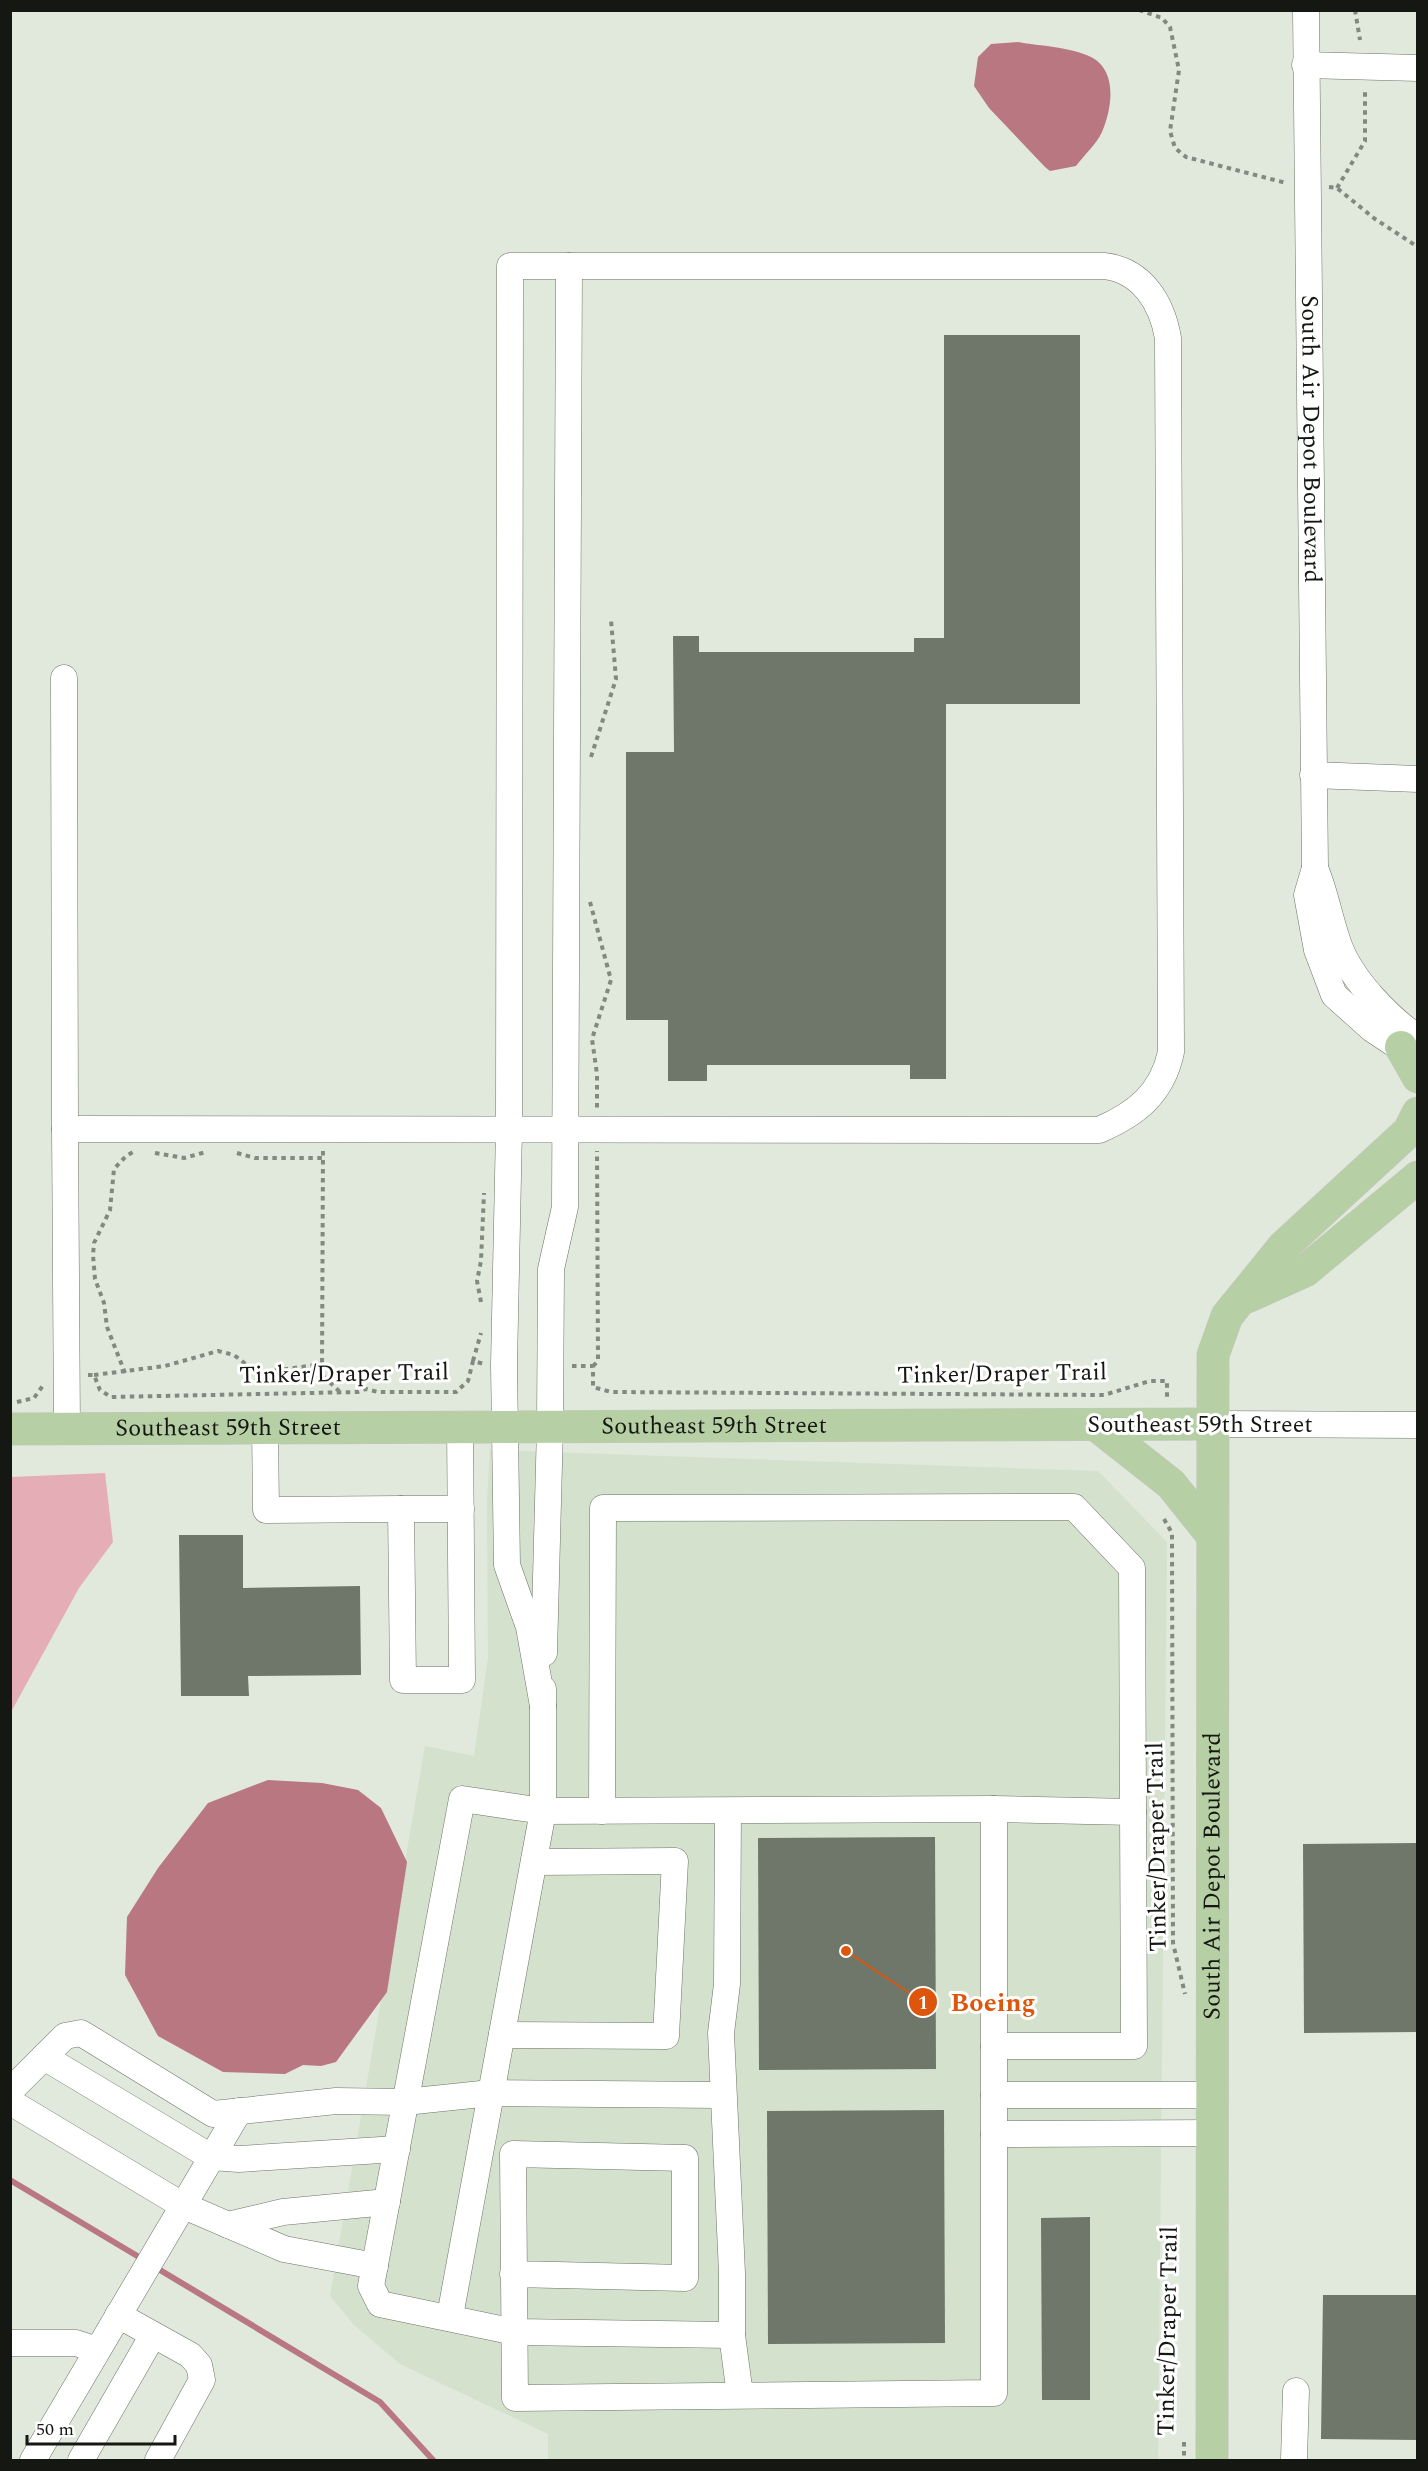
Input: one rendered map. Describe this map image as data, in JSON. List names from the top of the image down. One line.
{"streets":{"main road":["South Air Depot Boulevard","Southeast 59th Street"],"path":["Tinker/Draper Trail"]},"crossings":[["South Air Depot Boulevard","Southeast 59th Street"],["Tinker/Draper Trail","Southeast 59th Street"]],"places":["Boeing"],"scale_bar":"50 m"}
